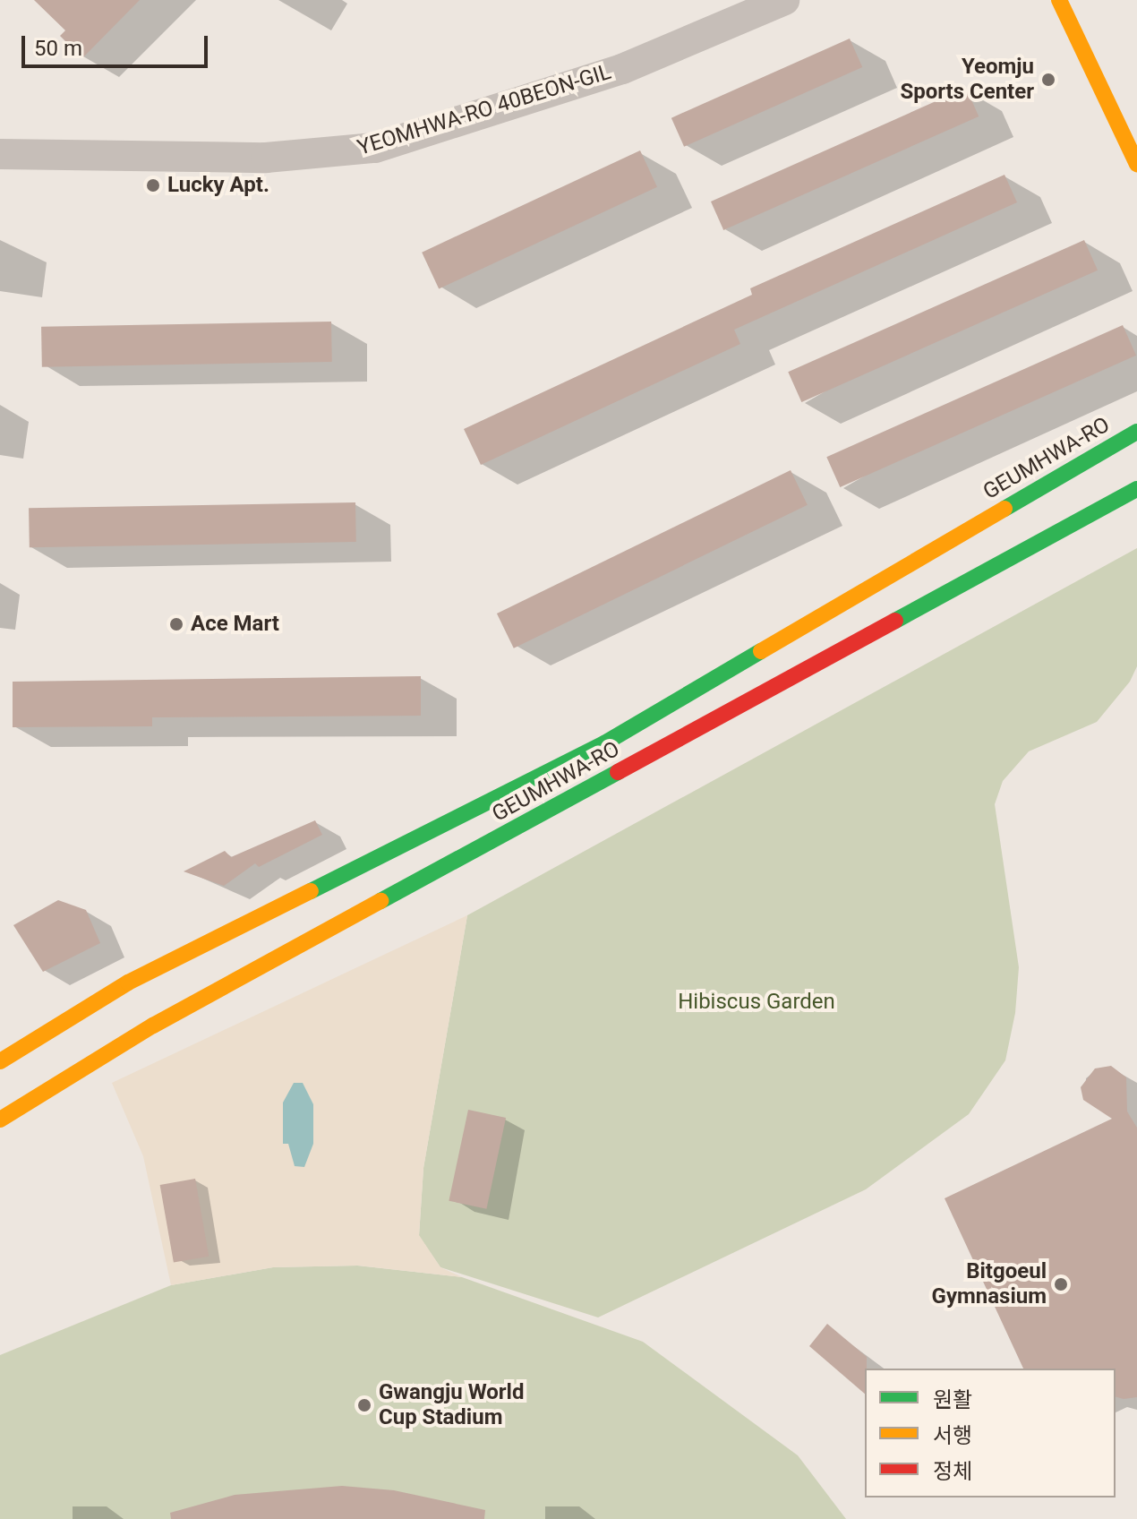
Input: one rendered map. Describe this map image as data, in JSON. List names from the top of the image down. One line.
{"streets":{"main road":["GEUMHWA-RO"],"street":["YEOMHWA-RO 40BEON-GIL"]},"parks":["Hibiscus Garden"],"places":["Yeomju Sports Center","Lucky Apt.","Ace Mart","Bitgoeul Gymnasium","Gwangju World Cup Stadium"],"legend":["원활","서행","정체"],"scale_bar":"50 m"}
